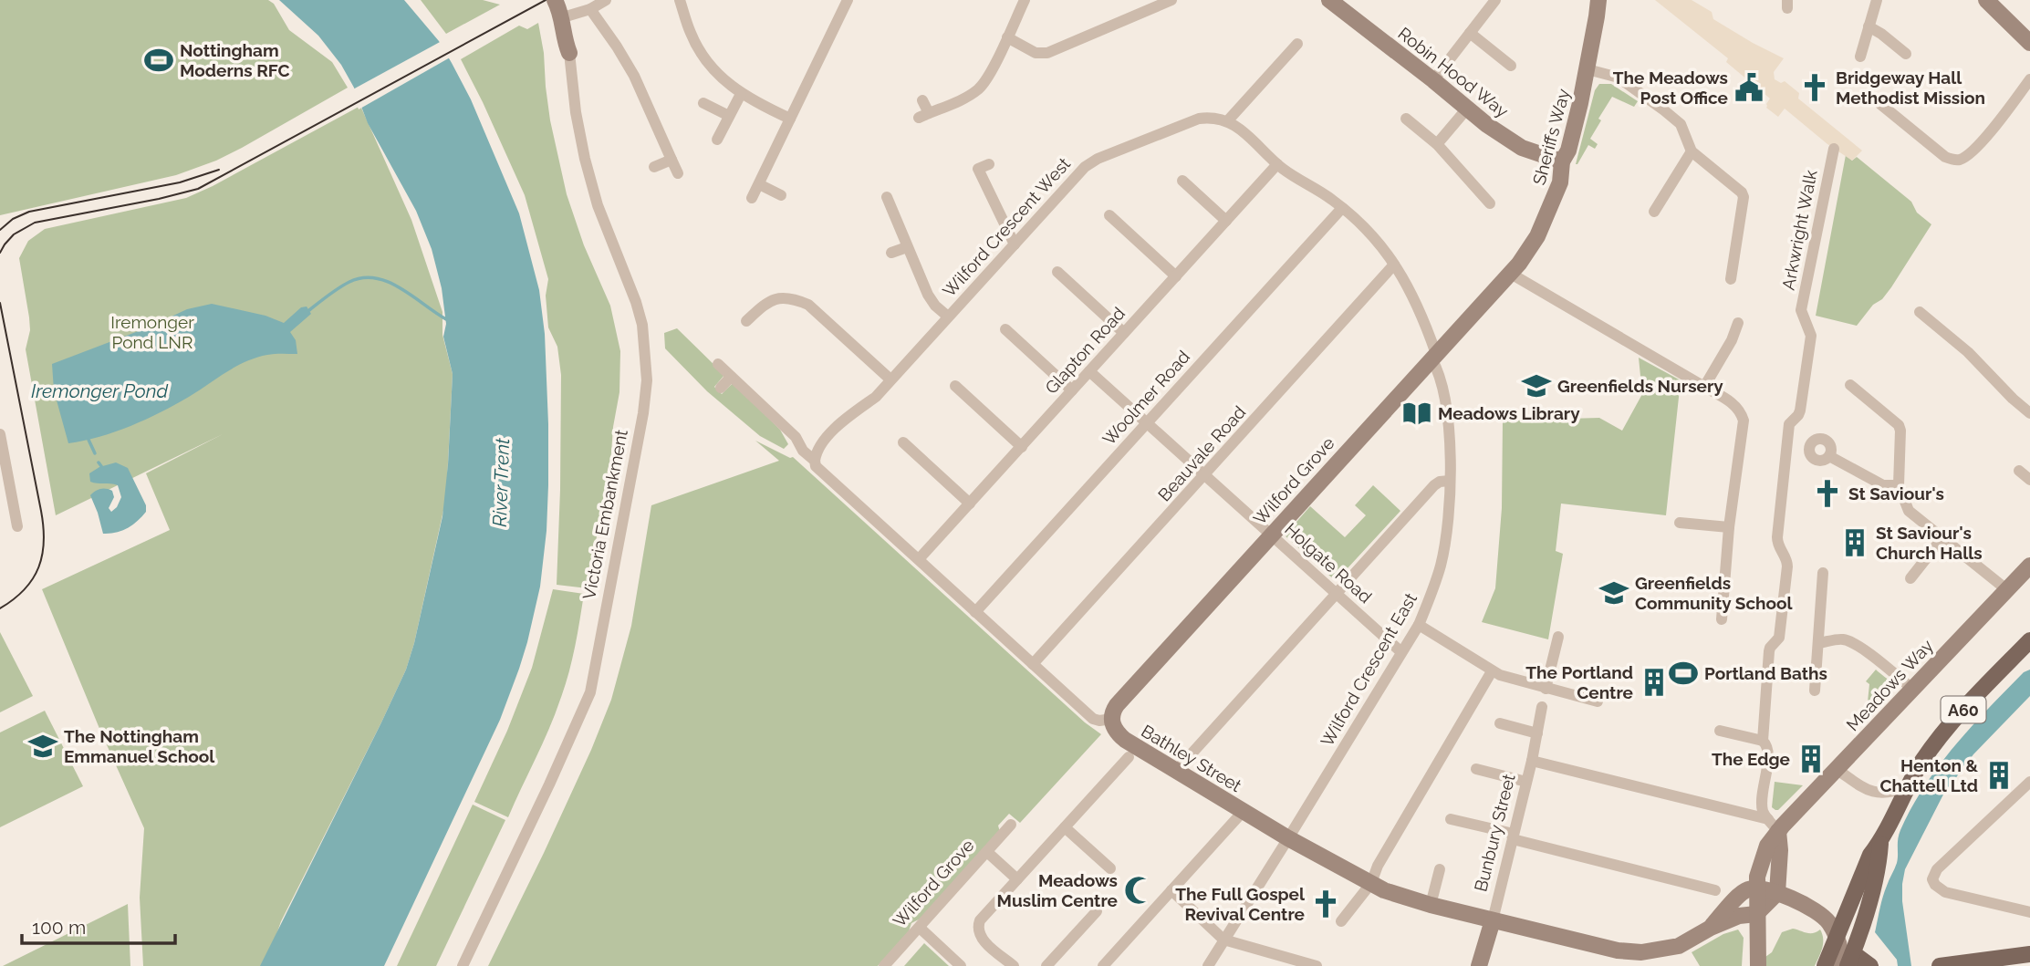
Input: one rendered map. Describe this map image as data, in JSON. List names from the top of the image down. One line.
{"streets":{"main road":["A60"],"street":["Robin Hood Way","Sheriffs Way","Wilford Crescent West","Arkwright Walk","Glapton Road","Woolmer Road","Beauvale Road","Wilford Grove","Victoria Embankment","Holgate Road","Wilford Crescent East","Meadows Way","Bathley Street","Bunbury Street"]},"crossings":[["Robin Hood Way","Sheriffs Way"],["Sheriffs Way","Wilford Grove"],["Arkwright Walk","Meadows Way"],["Glapton Road","Holgate Road"],["Woolmer Road","Holgate Road"],["Beauvale Road","Holgate Road"],["Wilford Grove","Holgate Road"],["Wilford Grove","Wilford Crescent East"],["Wilford Grove","Bathley Street"],["Holgate Road","Wilford Crescent East"],["Wilford Crescent East","Bathley Street"],["Meadows Way","Bathley Street"],["Bathley Street","Bunbury Street"]],"water":["Iremonger Pond","River Trent"],"parks":["Iremonger Pond LNR"],"places":{"sports":["Nottingham Moderns RFC","Portland Baths"],"public building":["The Meadows Post Office"],"church":["Bridgeway Hall Methodist Mission","St Saviour's","The Full Gospel Revival Centre"],"school or university":["Greenfields Nursery","Greenfields Community School","The Nottingham Emmanuel School"],"library":["Meadows Library"],"building":["St Saviour's Church Halls","The Portland Centre","The Edge","Henton & Chattell Ltd"],"mosque":["Meadows Muslim Centre"]},"scale_bar":"100 m"}
